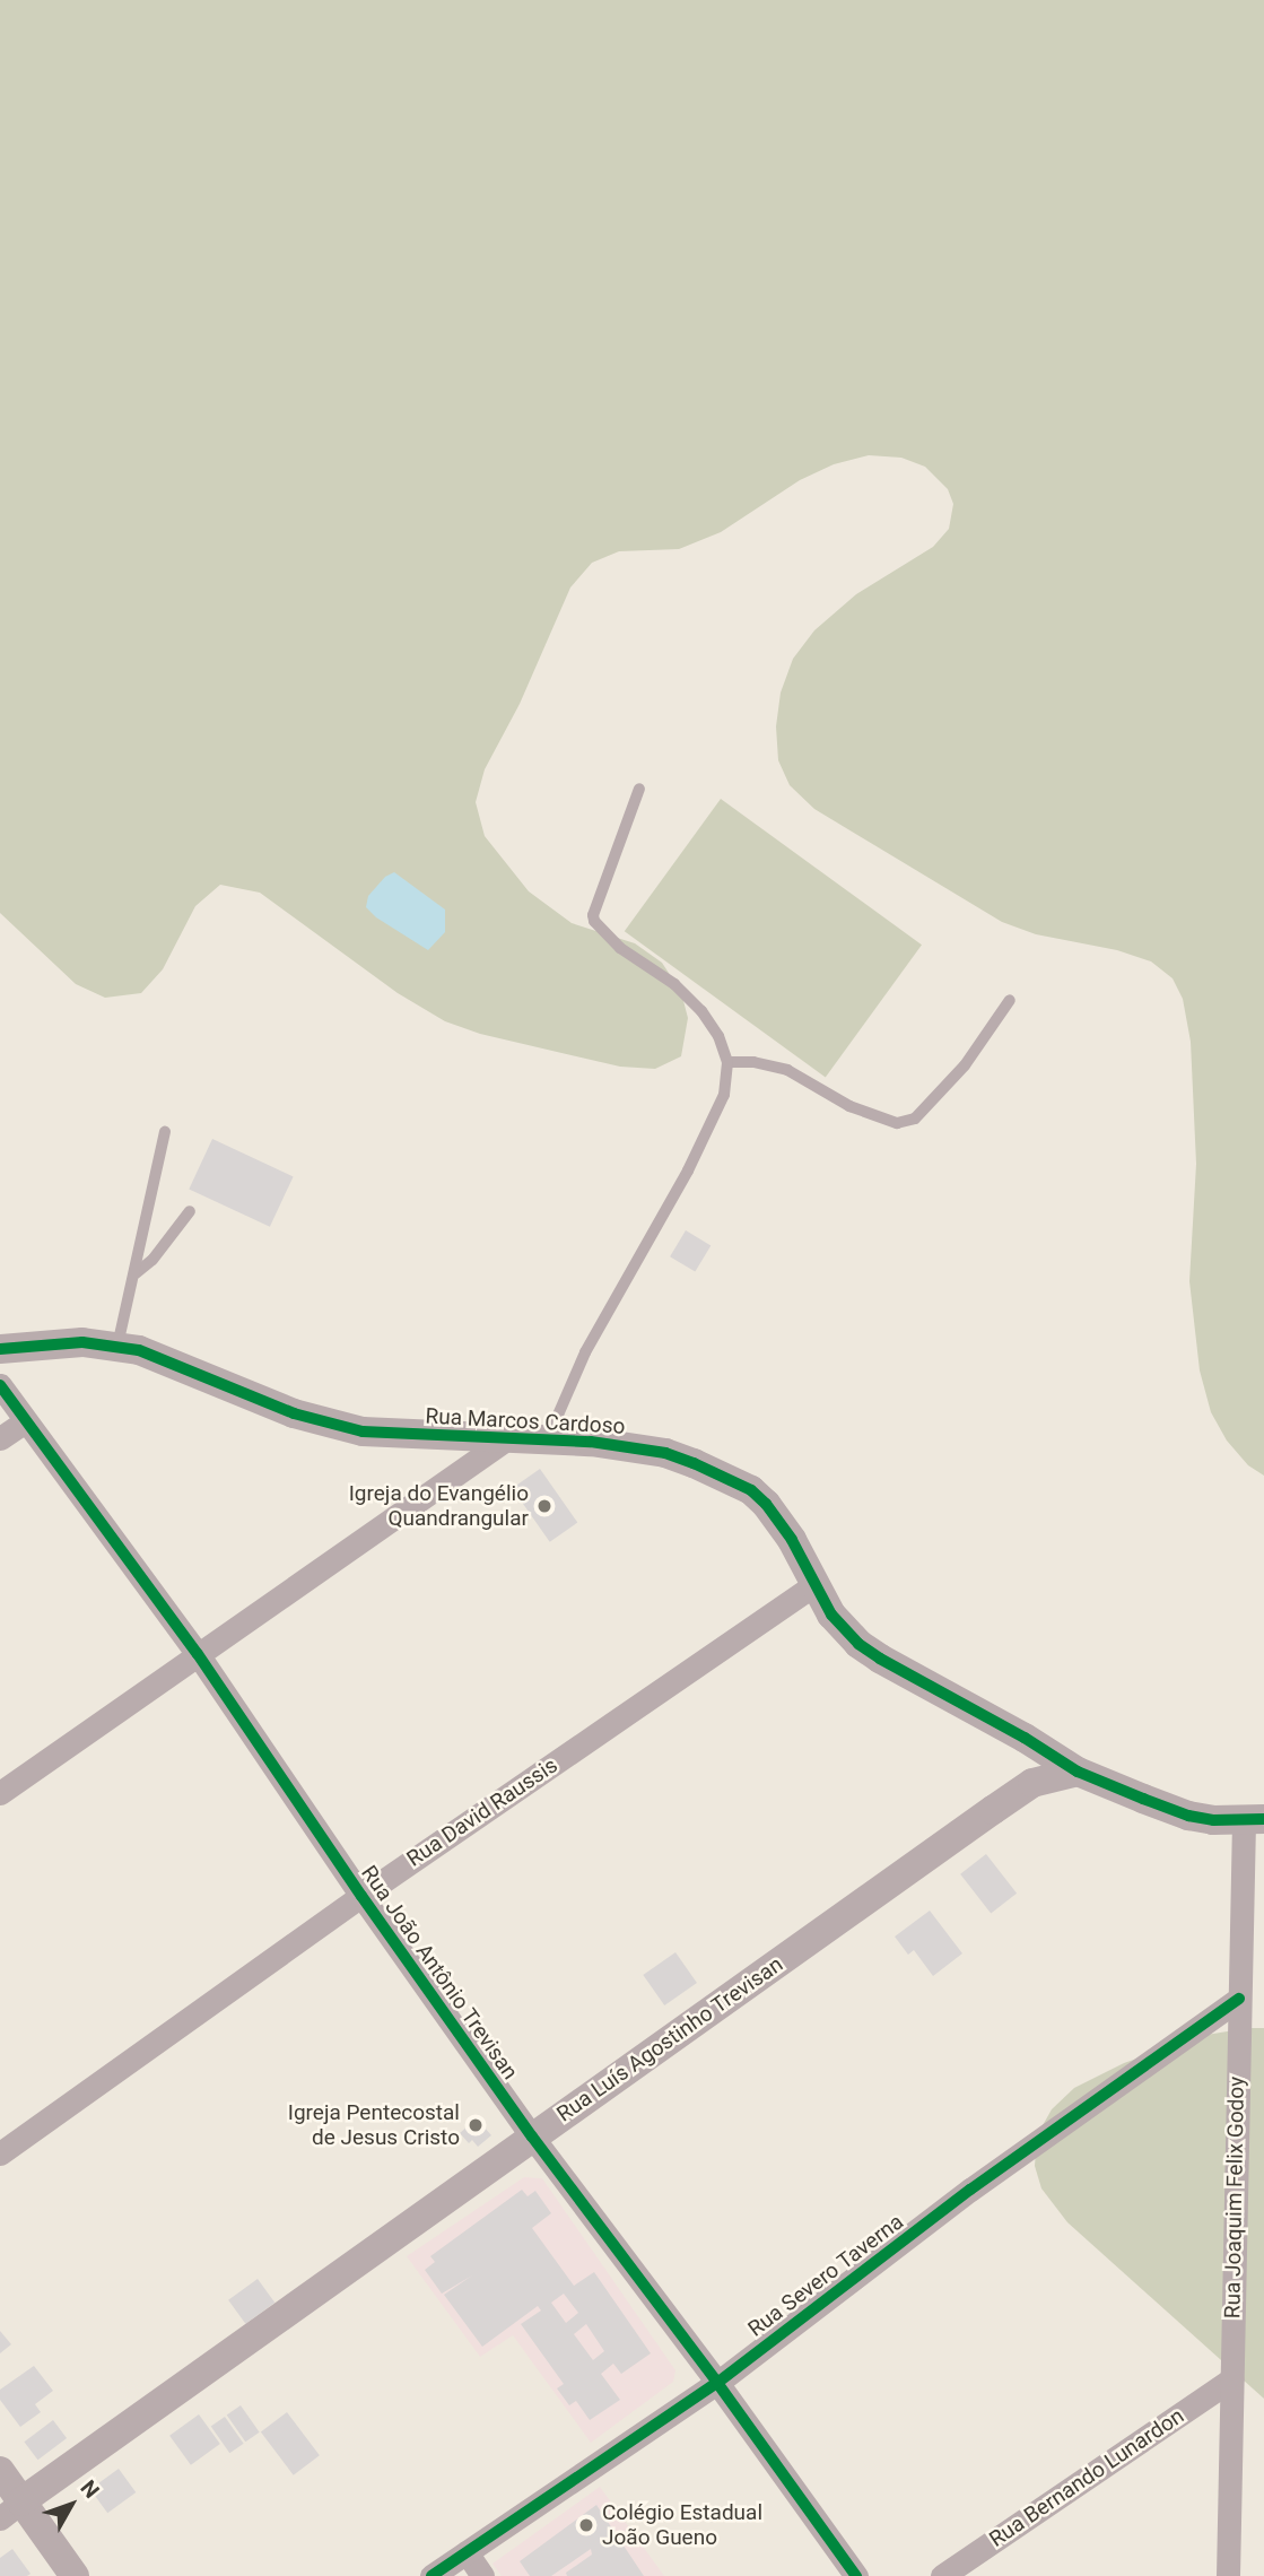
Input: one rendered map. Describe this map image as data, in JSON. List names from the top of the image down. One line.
{"streets":{"street":["Rua Marcos Cardoso","Rua David Raussis","Rua João Antônio Trevisan","Rua Luís Agostinho Trevisan","Rua Joaquim Felix Godoy","Rua Severo Taverna","Rua Bernando Lunardon"]},"crossings":[["Rua Marcos Cardoso","Rua David Raussis"],["Rua Marcos Cardoso","Rua Luís Agostinho Trevisan"],["Rua Marcos Cardoso","Rua Joaquim Felix Godoy"],["Rua David Raussis","Rua João Antônio Trevisan"],["Rua João Antônio Trevisan","Rua Luís Agostinho Trevisan"],["Rua João Antônio Trevisan","Rua Severo Taverna"],["Rua Joaquim Felix Godoy","Rua Severo Taverna"],["Rua Joaquim Felix Godoy","Rua Bernando Lunardon"]],"places":["Igreja do Evangélio Quandrangular","Igreja Pentecostal de Jesus Cristo","Colégio Estadual João Gueno"],"north":"top right"}
